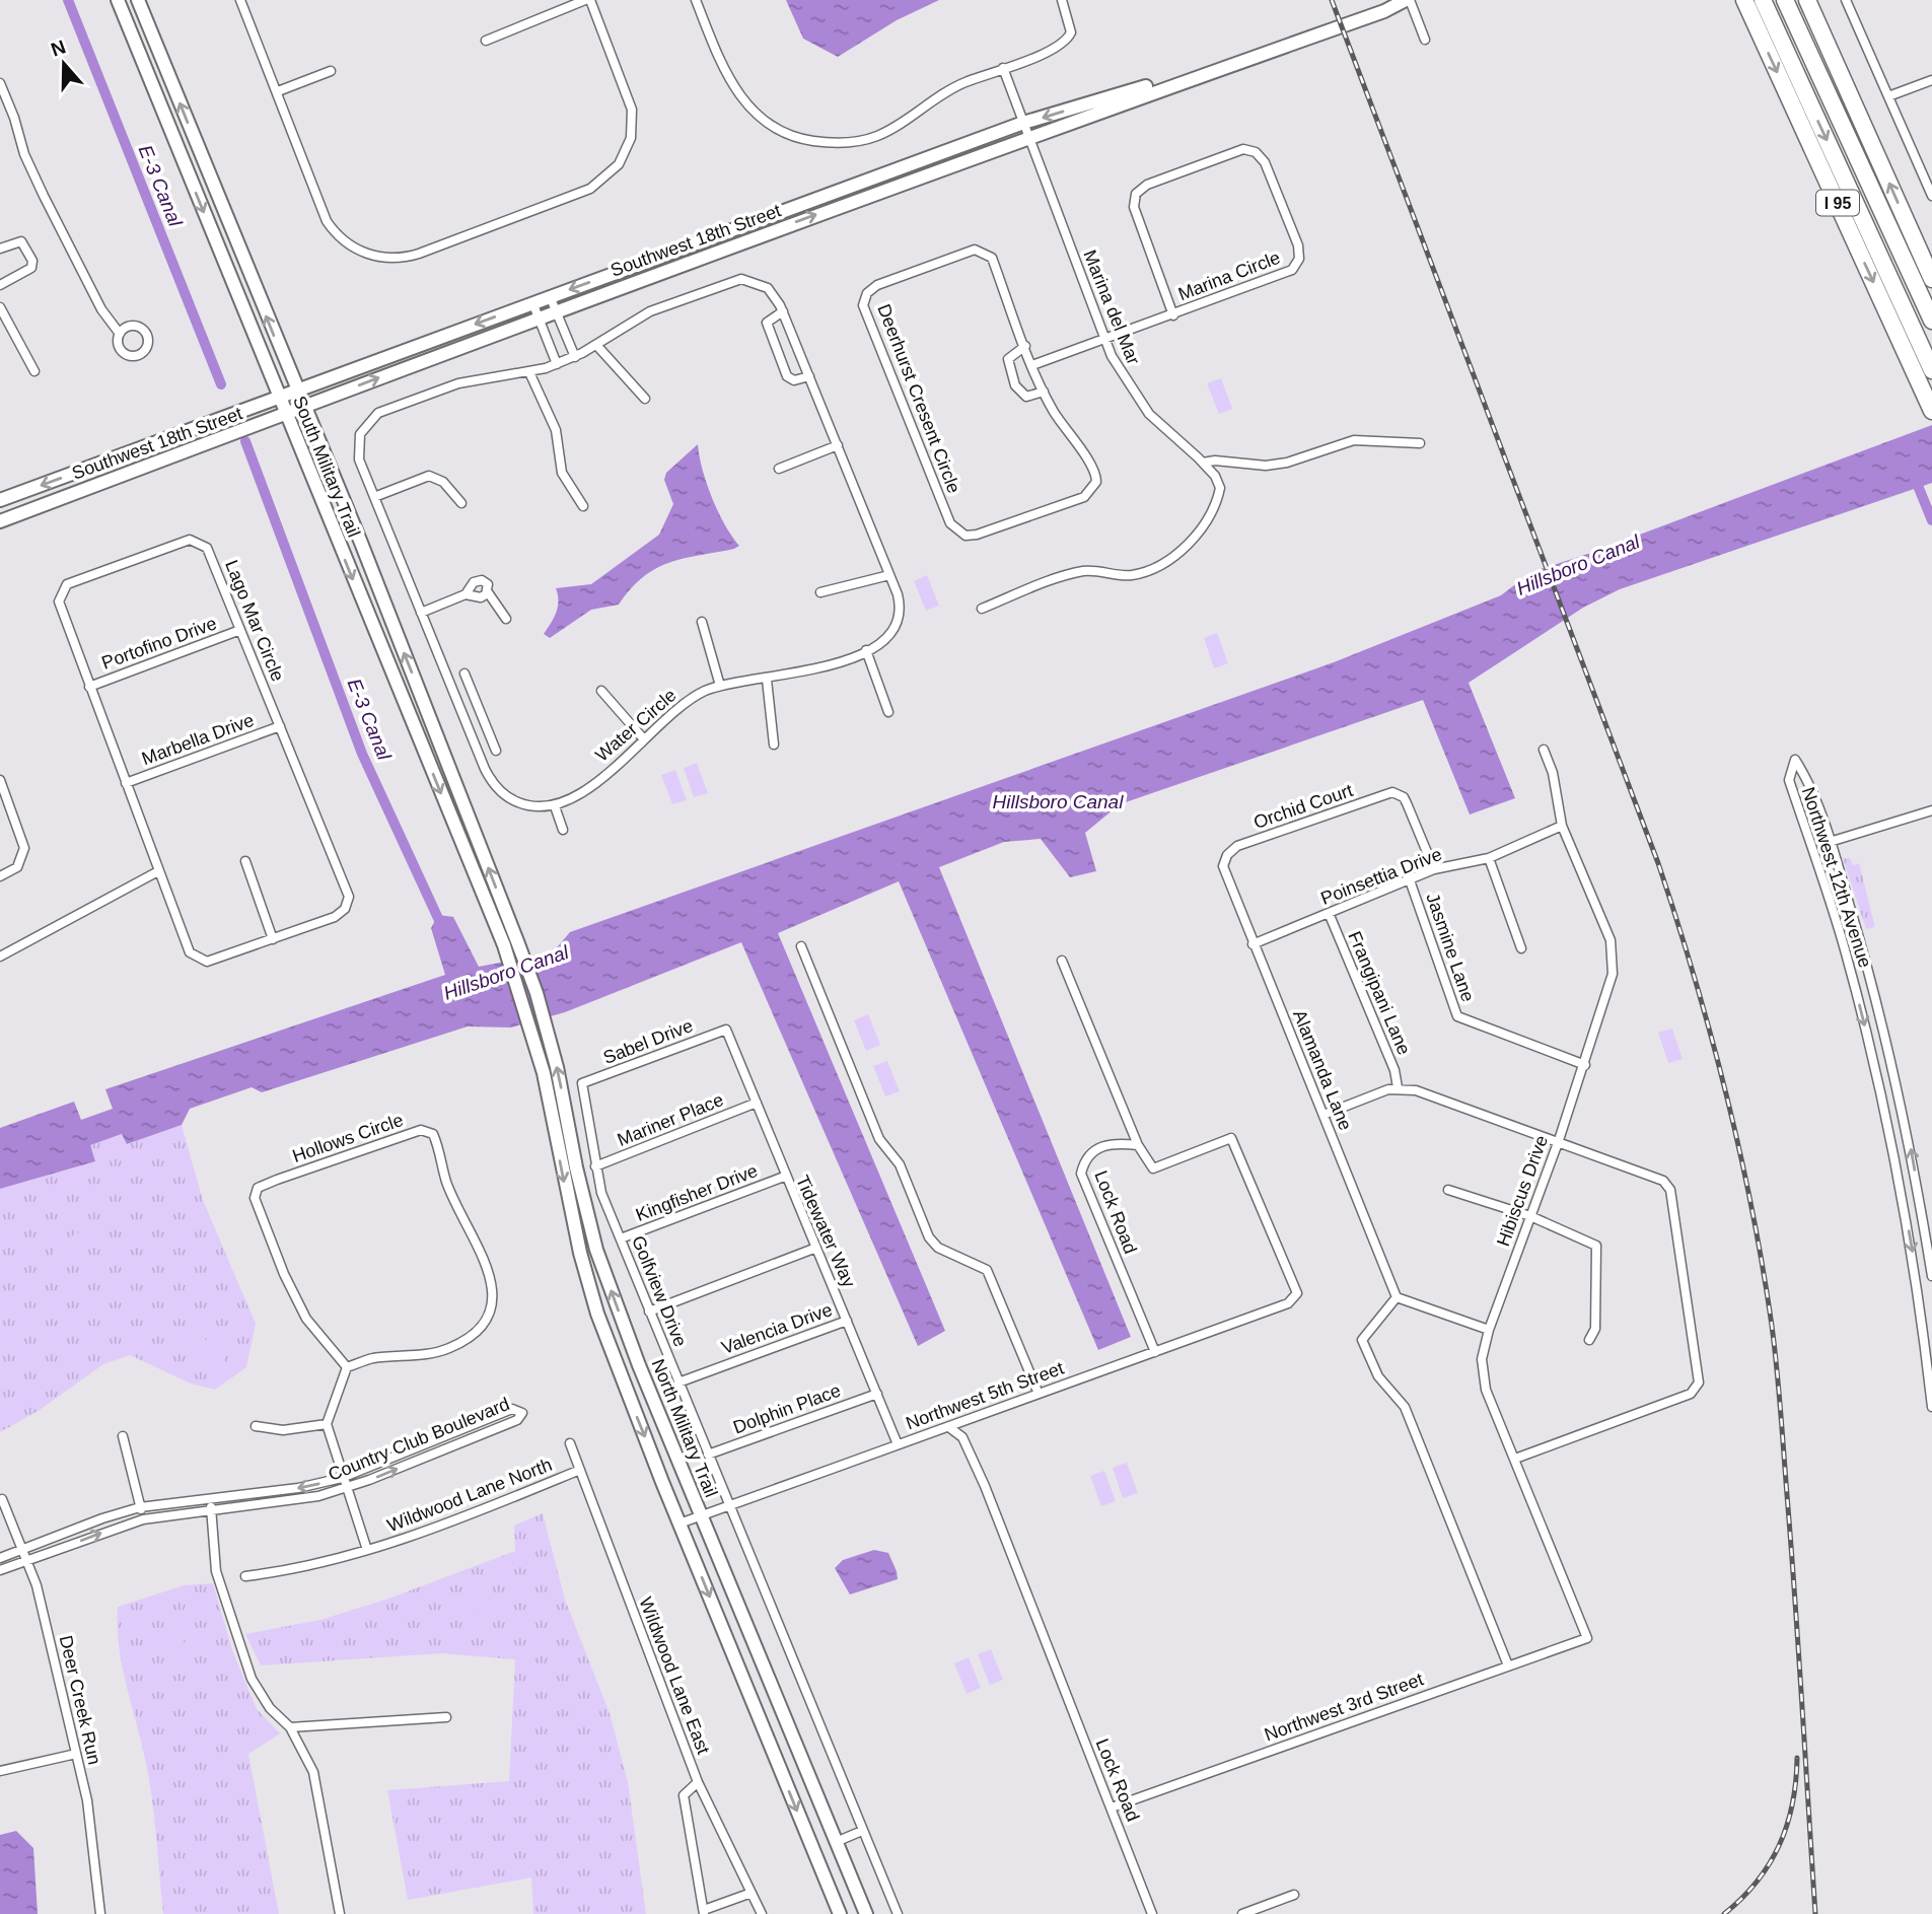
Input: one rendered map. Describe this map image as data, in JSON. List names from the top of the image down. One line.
{"streets":{"highway":["I 95"],"street":["Southwest 18th Street","Marina Circle","Marina del Mar","Deerhurst Cresent Circle","South Military Trail","Lago Mar Circle","Portofino Drive","Water Circle","Marbella Drive","Orchid Court","Poinsettia Drive","Northwest 12th Avenue","Jasmine Lane","Frangipani Lane","Sabel Drive","Alamanda Lane","Mariner Place","Hollows Circle","Hibiscus Drive","Kingfisher Drive","Lock Road","Tidewater Way","Golfview Drive","Valencia Drive","Northwest 5th Street","Dolphin Place","North Military Trail","Country Club Boulevard","Wildwood Lane North","Wildwood Lane East","Deer Creek Run","Northwest 3rd Street"]},"crossings":[["Southwest 18th Street","Marina del Mar"],["Southwest 18th Street","South Military Trail"],["South Military Trail","Northwest 5th Street"],["South Military Trail","North Military Trail"],["Lago Mar Circle","Portofino Drive"],["Lago Mar Circle","Marbella Drive"],["Orchid Court","Jasmine Lane"],["Orchid Court","Alamanda Lane"],["Poinsettia Drive","Jasmine Lane"],["Poinsettia Drive","Frangipani Lane"],["Poinsettia Drive","Alamanda Lane"],["Poinsettia Drive","Hibiscus Drive"],["Jasmine Lane","Hibiscus Drive"],["Sabel Drive","Tidewater Way"],["Sabel Drive","Golfview Drive"],["Mariner Place","Tidewater Way"],["Mariner Place","Golfview Drive"],["Hibiscus Drive","Northwest 3rd Street"],["Kingfisher Drive","Tidewater Way"],["Kingfisher Drive","Golfview Drive"],["Lock Road","Northwest 5th Street"],["Lock Road","Northwest 3rd Street"],["Tidewater Way","Valencia Drive"],["Tidewater Way","Northwest 5th Street"],["Tidewater Way","Dolphin Place"],["Golfview Drive","Valencia Drive"],["Golfview Drive","Northwest 5th Street"],["Golfview Drive","Dolphin Place"],["Golfview Drive","North Military Trail"],["Northwest 5th Street","North Military Trail"],["Country Club Boulevard","Deer Creek Run"],["Wildwood Lane North","Wildwood Lane East"]],"one_way":["North Military Trail"],"water":["E-3 Canal","Hillsboro Canal"],"north":"top"}
